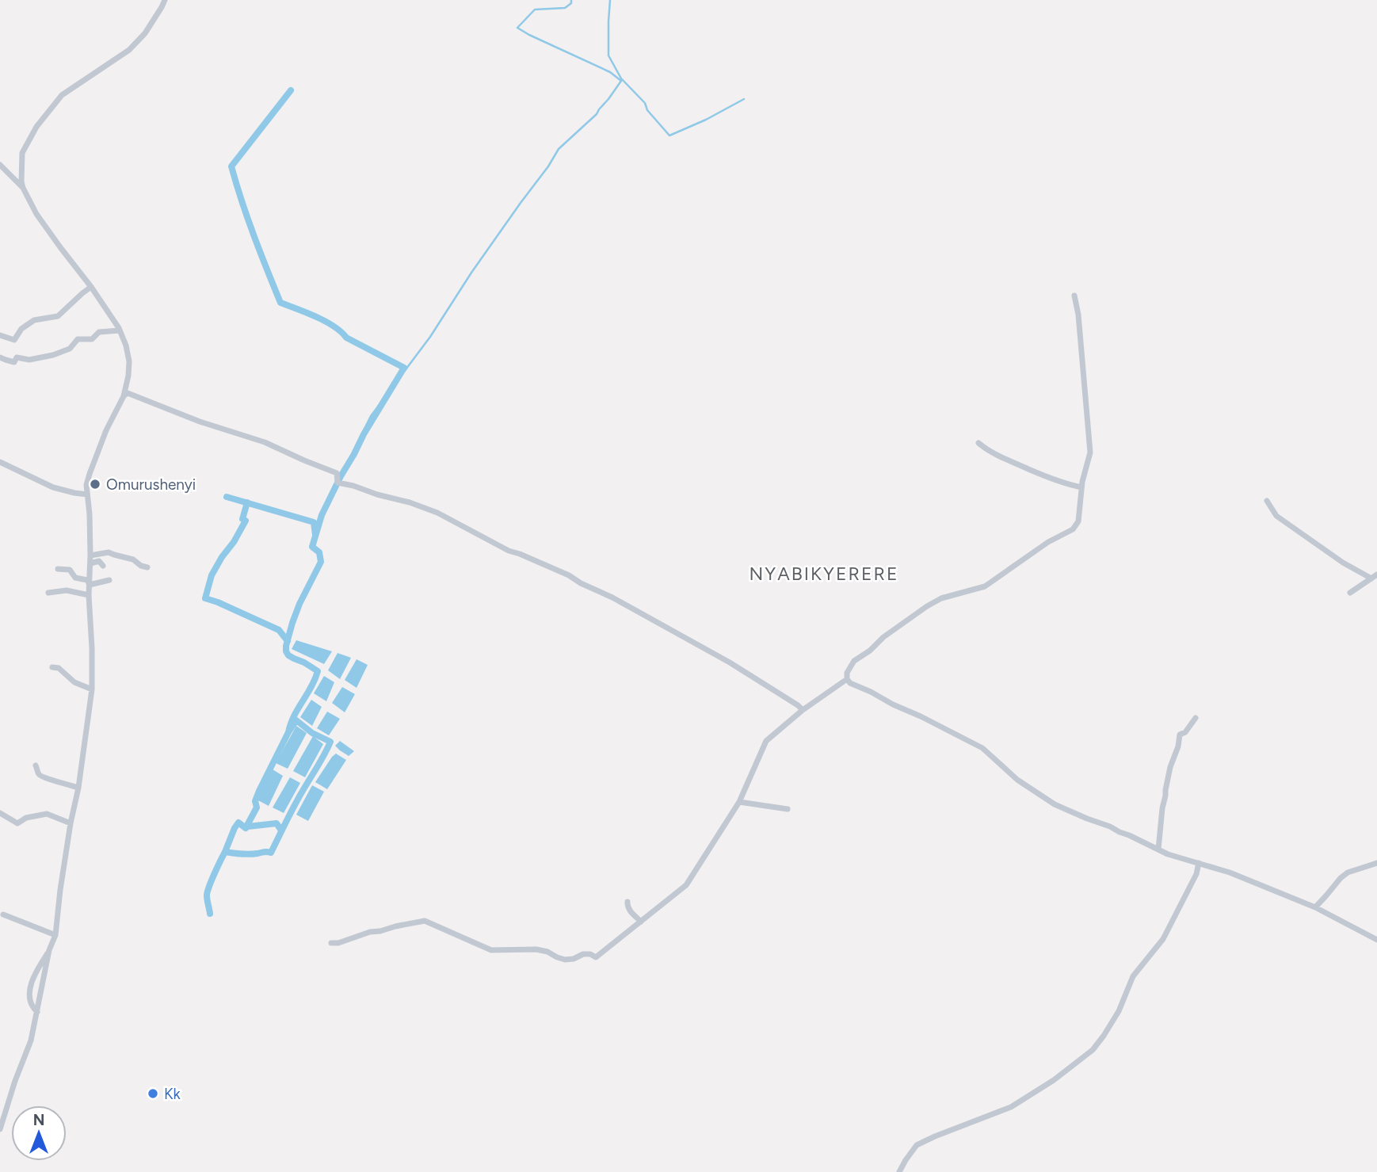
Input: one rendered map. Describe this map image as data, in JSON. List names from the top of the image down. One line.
{"districts":["NYABIKYERERE"],"places":["Omurushenyi","Kk"],"north":"top"}
